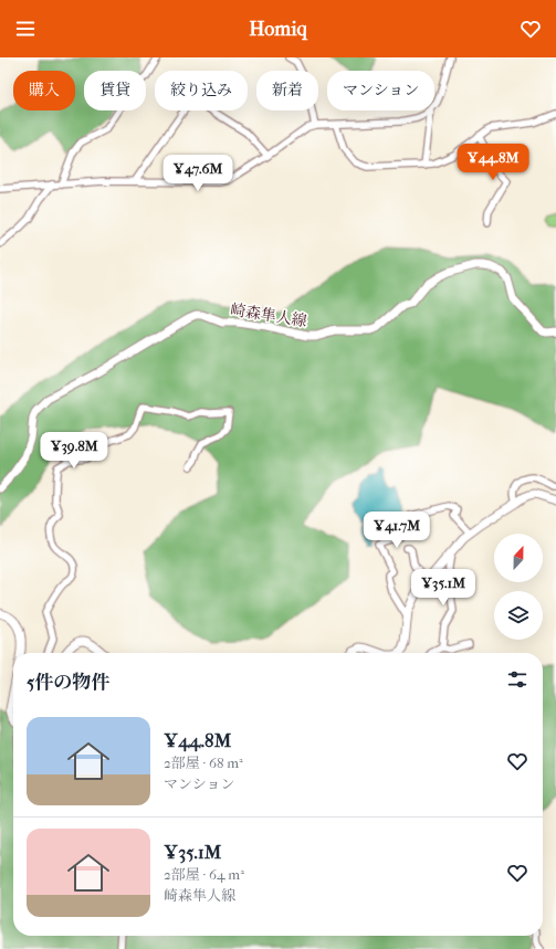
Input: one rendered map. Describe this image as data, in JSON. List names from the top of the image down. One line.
{"streets":{"main road":["崎森隼人線"]},"north":"top","page":{"header":"Homiq","chip":["購入","賃貸","絞り込み","新着","マンション"],"price":["¥44.8M","¥47.6M","¥39.8M","¥41.7M","¥35.1M"],"heading":"5件の物件","list":[{"name":"¥44.8M","note":"2部屋 · 68 m² · マンション"},{"name":"¥35.1M","note":"2部屋 · 64 m² · 崎森隼人線"}]}}
